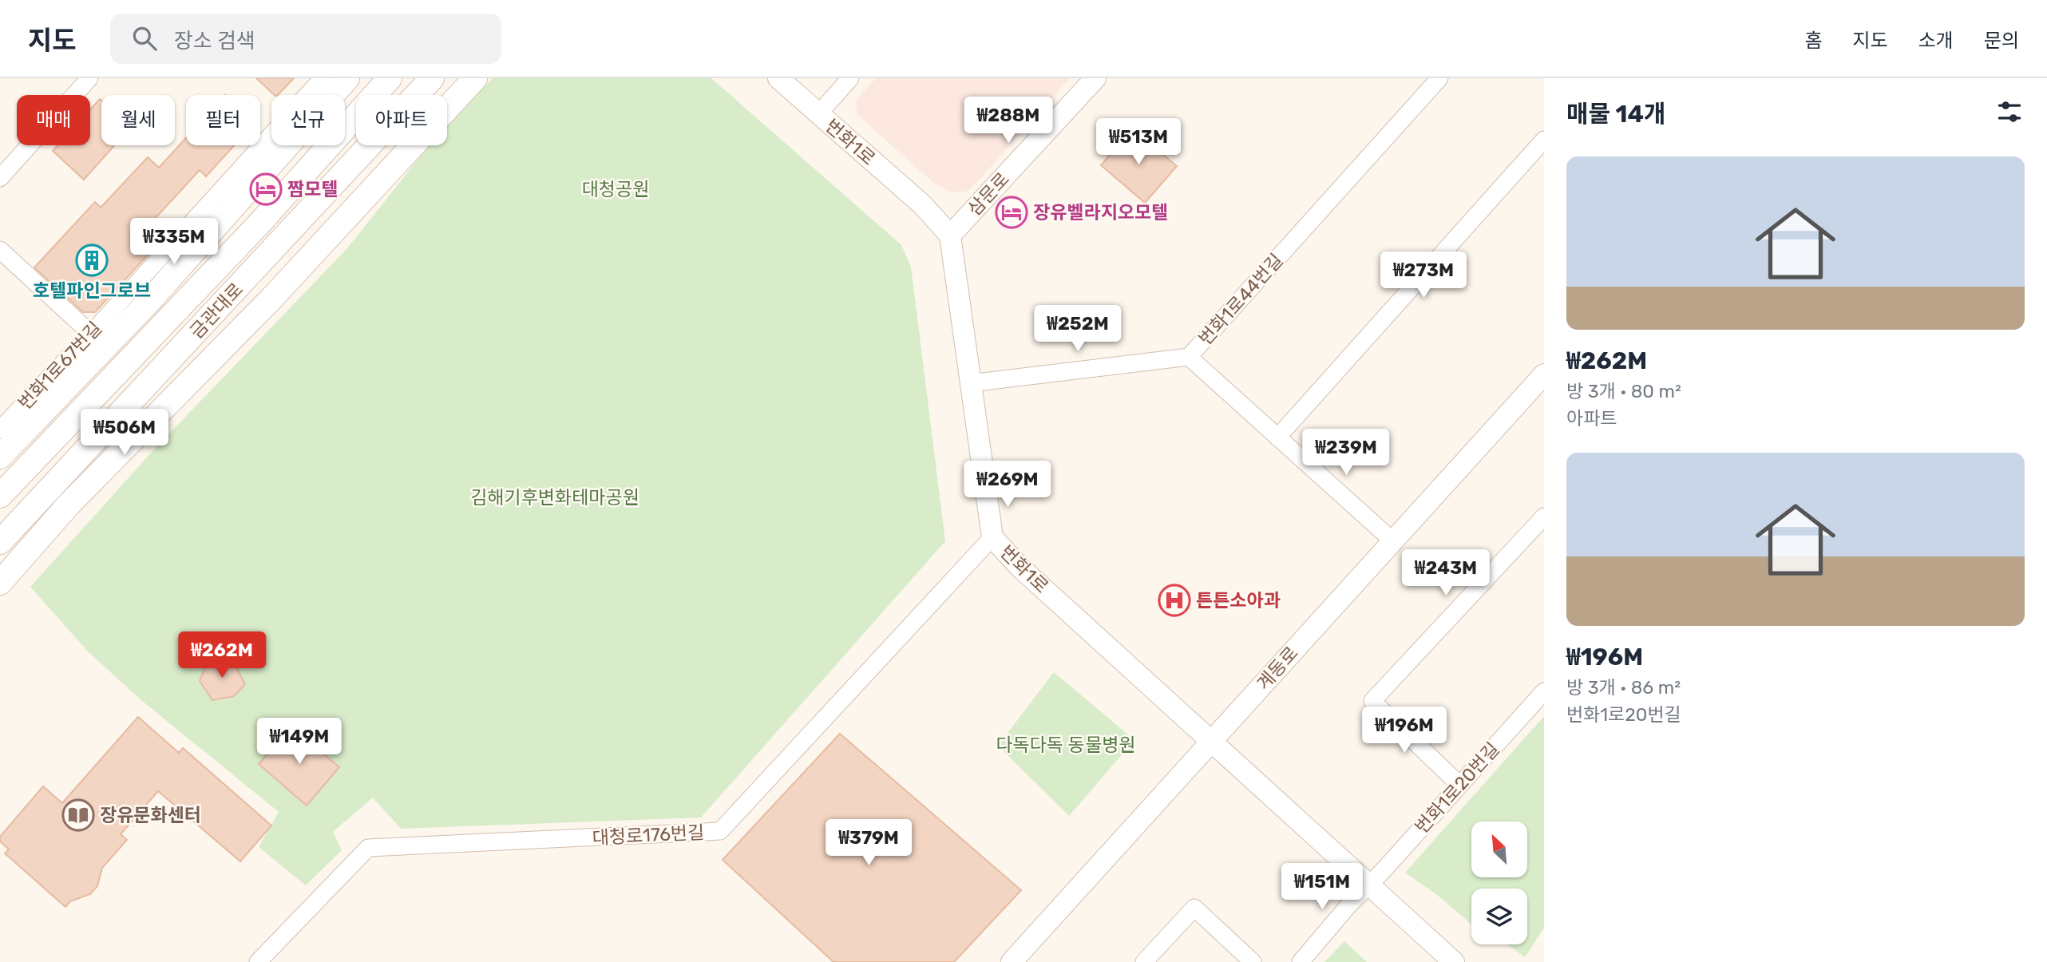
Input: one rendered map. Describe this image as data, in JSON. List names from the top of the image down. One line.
{"streets":{"main road":["금관대로"],"street":["번화1로","삼문로","번화1로44번길","번화1로67번길","계동로","번화1로20번길","대청로176번길"]},"crossings":[["번화1로","삼문로"],["번화1로","번화1로44번길"],["번화1로","계동로"],["번화1로","번화1로20번길"],["번화1로","대청로176번길"]],"parks":["대청공원","김해기후변화테마공원","다독다독 동물병원"],"places":{"hotel":["짬모텔","장유벨라지오모텔"],"building":["호텔파인그로브"],"hospital":["튼튼소아과"],"library":["장유문화센터"]},"north":"top left","page":{"header":"지도","search":"장소 검색","nav":["홈","지도","소개","문의"],"heading":"매물 14개","chip":["매매","월세","필터","신규","아파트"],"price":["₩288M","₩513M","₩335M","₩273M","₩252M","₩506M","₩239M","₩269M","₩243M","₩262M","₩196M","₩149M","₩379M","₩151M"],"list":[{"name":"₩262M","note":"방 3개 · 80 m² · 아파트"},{"name":"₩196M","note":"방 3개 · 86 m² · 번화1로20번길"}]}}
